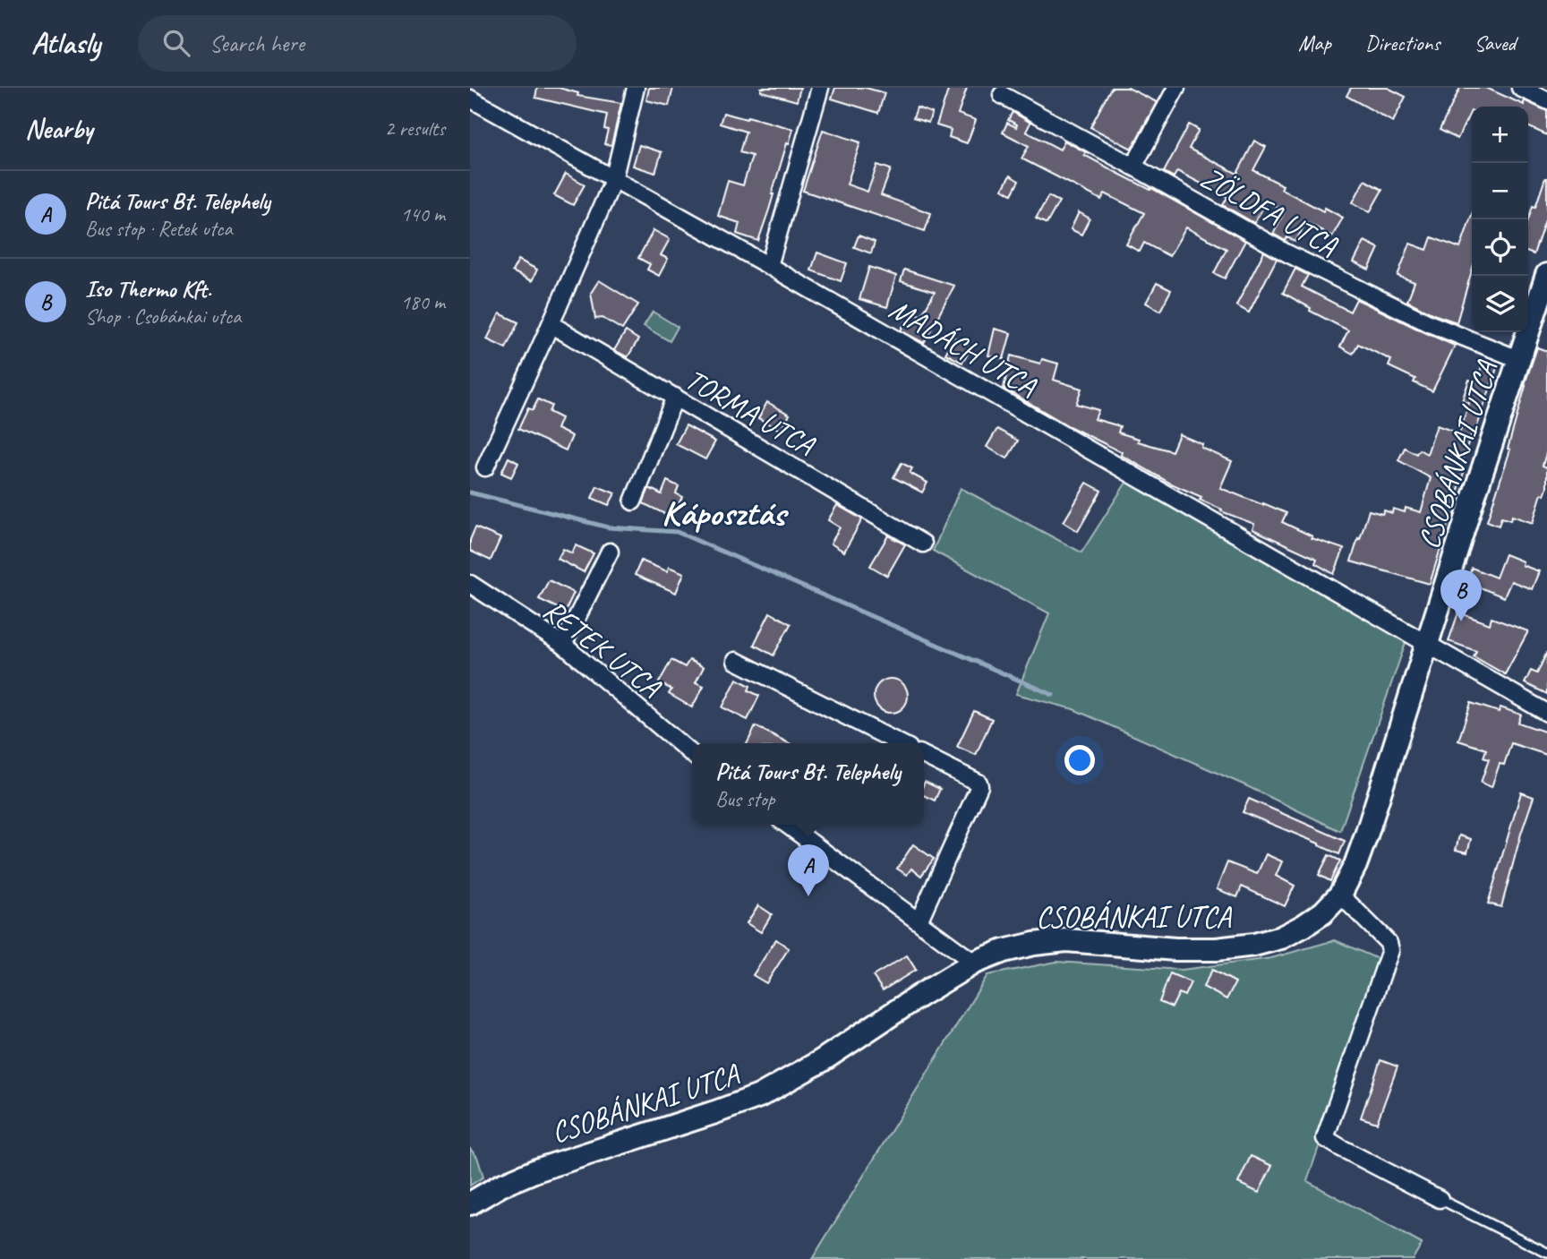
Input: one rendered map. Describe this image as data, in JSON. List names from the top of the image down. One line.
{"streets":{"main road":["CSOBÁNKAI UTCA"],"street":["ZÖLDFA UTCA","MADÁCH UTCA","TORMA UTCA","RETEK UTCA"]},"crossings":[["ZÖLDFA UTCA","CSOBÁNKAI UTCA"],["MADÁCH UTCA","CSOBÁNKAI UTCA"]],"districts":["Káposztás"],"page":{"header":"Atlasly","search":"Search here","nav":["Map","Directions","Saved"],"heading":["Nearby","2 results"],"map_buttons":["+","−"],"list":[{"mark":"A","name":"Pitá Tours Bt. Telephely","note":"Bus stop · Retek utca","value":"140 m"},{"mark":"B","name":"Iso Thermo Kft.","note":"Shop · Csobánkai utca","value":"180 m"}],"pins":["B","A"],"popup":["Pitá Tours Bt. Telephely","Bus stop"]}}
